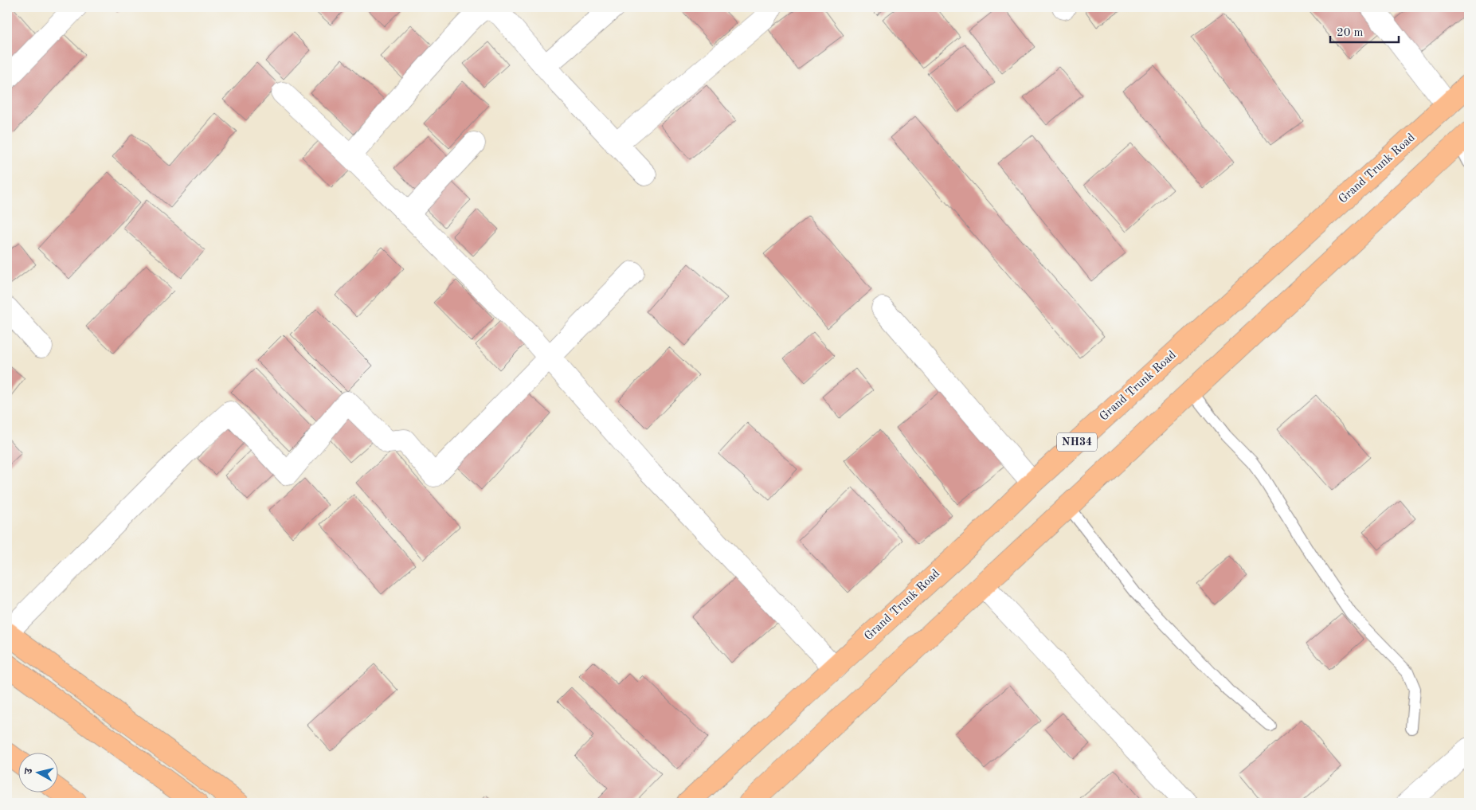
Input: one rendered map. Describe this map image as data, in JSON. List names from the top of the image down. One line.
{"streets":{"highway":["Grand Trunk Road","NH34"]},"scale_bar":"20 m","north":"left"}
